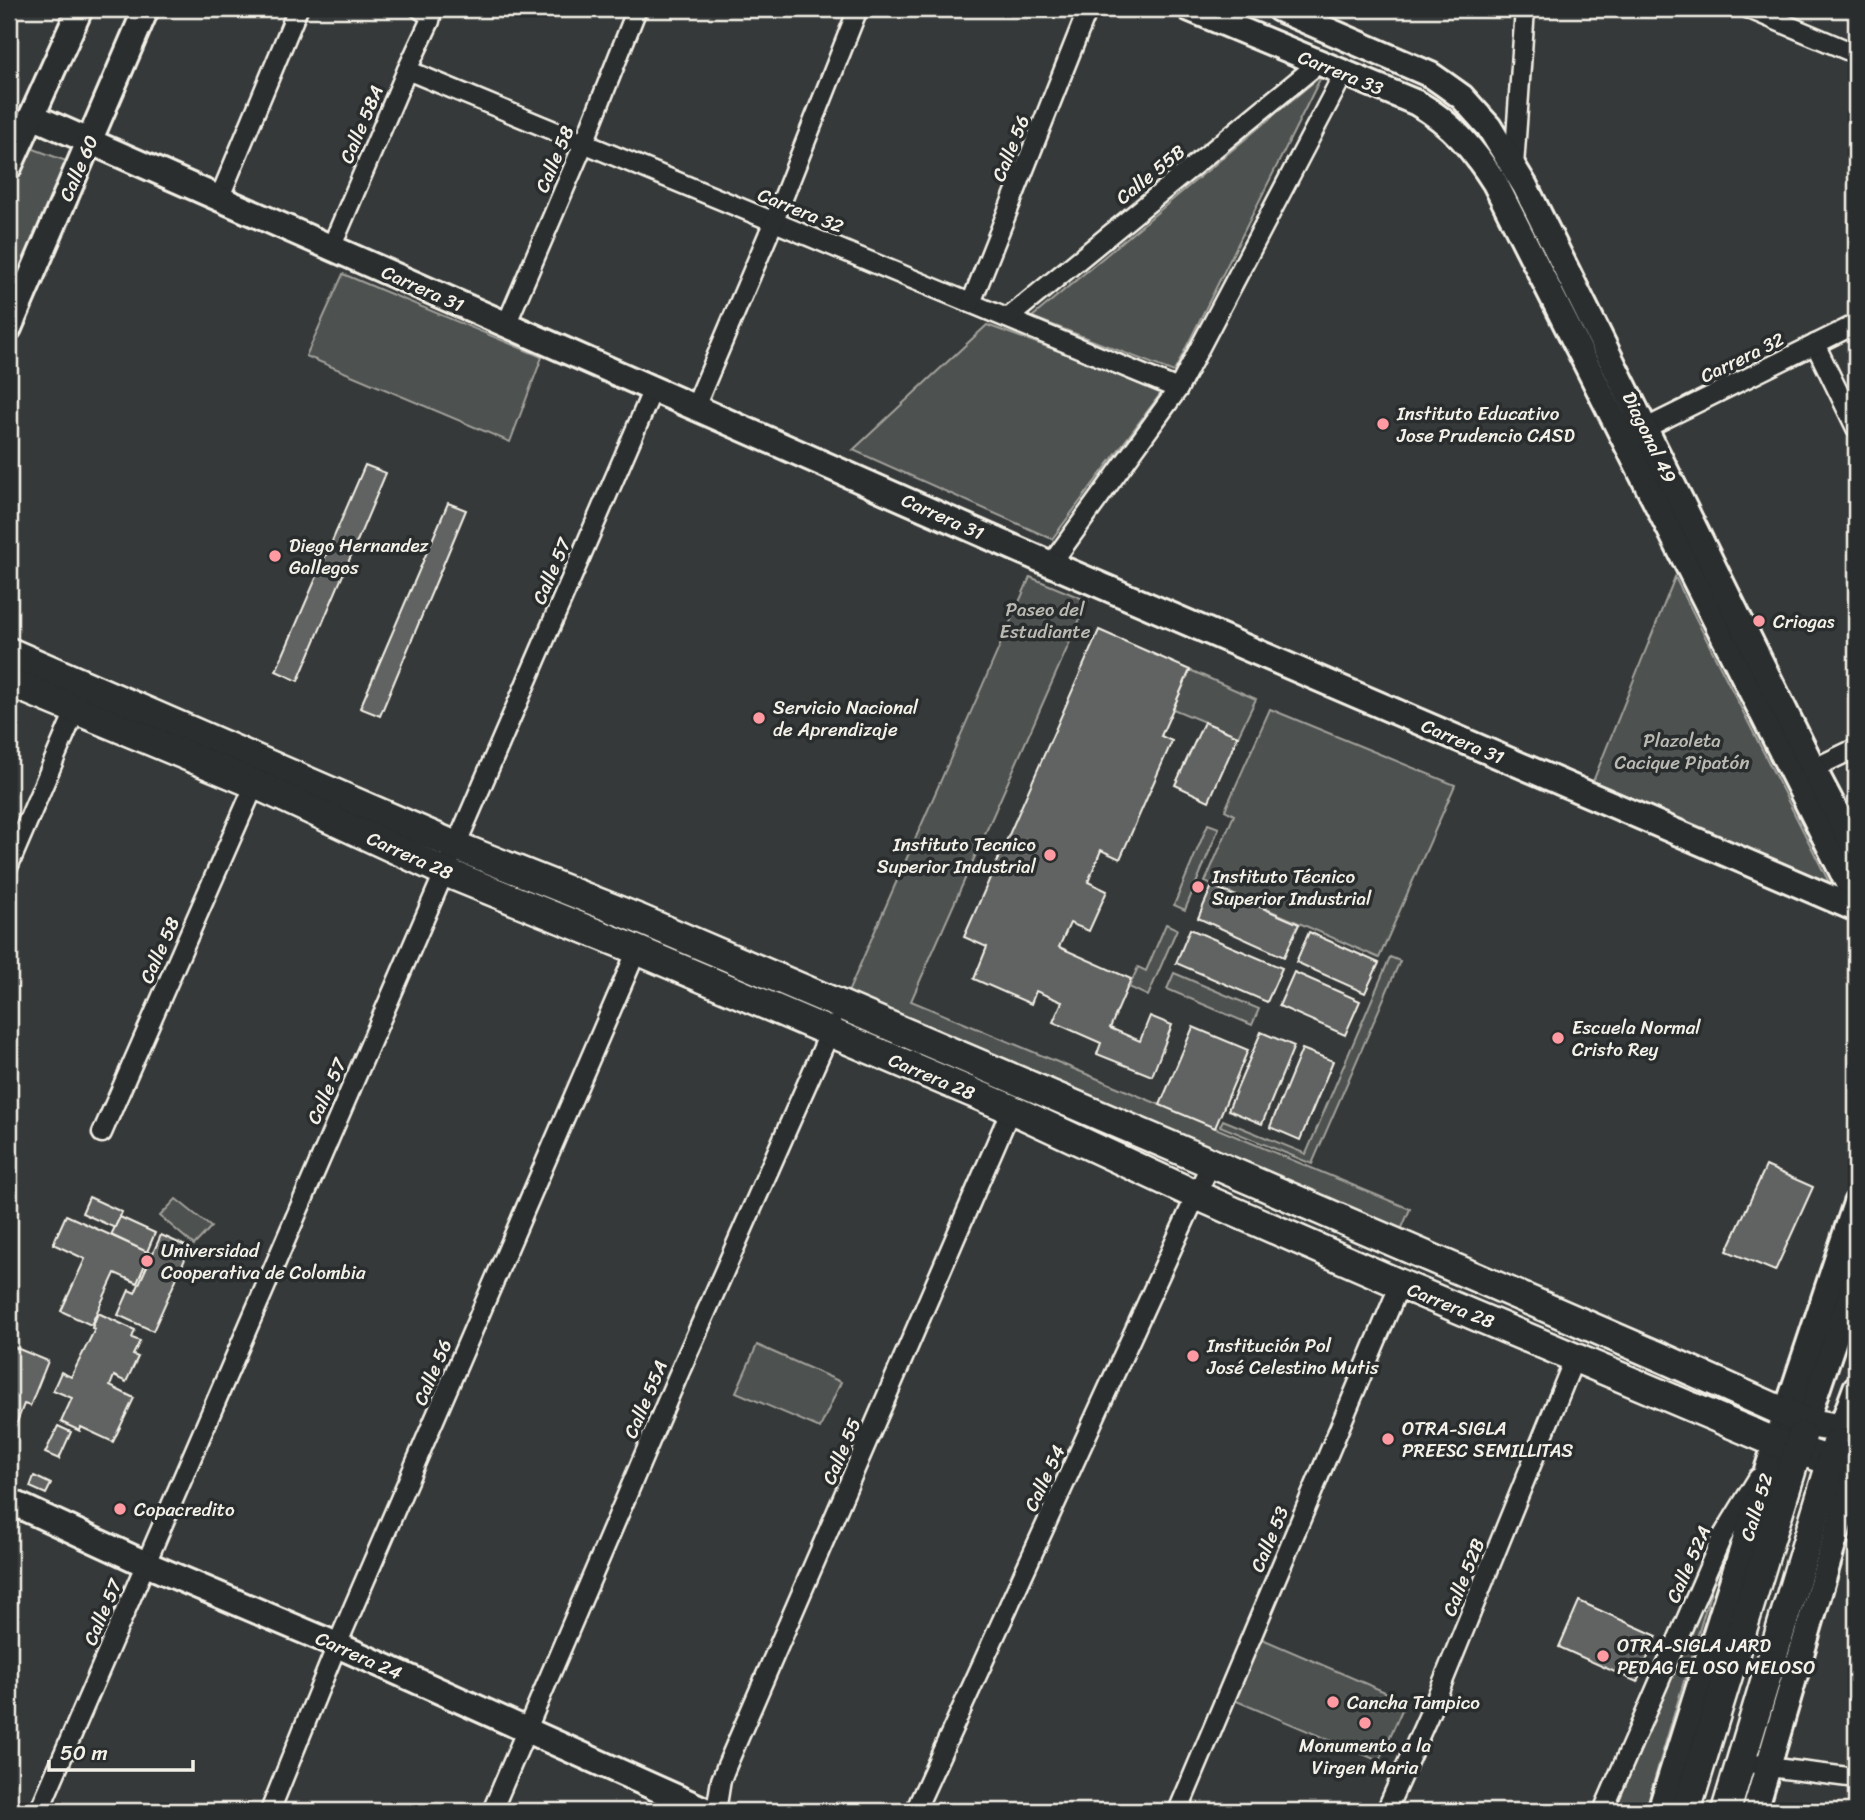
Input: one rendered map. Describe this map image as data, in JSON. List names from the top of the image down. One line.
{"streets":{"main road":["Carrera 28","Calle 52"],"street":["Carrera 33","Calle 58A","Calle 56","Calle 58","Calle 60","Calle 55B","Carrera 32","Carrera 31","Diagonal 49","Calle 57","Calle 55A","Calle 55","Calle 54","Calle 53","Calle 52A","Calle 52B","Carrera 24"]},"crossings":[["Carrera 33","Calle 55B"],["Carrera 33","Diagonal 49"],["Calle 58A","Carrera 32"],["Calle 58A","Carrera 31"],["Calle 56","Carrera 32"],["Calle 56","Carrera 28"],["Calle 56","Carrera 24"],["Calle 58","Carrera 32"],["Calle 58","Carrera 31"],["Calle 58","Carrera 28"],["Calle 60","Carrera 31"],["Calle 55B","Carrera 32"],["Carrera 32","Diagonal 49"],["Carrera 31","Calle 57"],["Calle 57","Carrera 28"],["Calle 57","Carrera 24"],["Carrera 28","Calle 55A"],["Carrera 28","Calle 55"],["Carrera 28","Calle 54"],["Carrera 28","Calle 52"],["Carrera 28","Calle 53"],["Carrera 28","Calle 52A"],["Carrera 28","Calle 52B"],["Calle 55A","Carrera 24"],["Calle 52","Calle 52A"]],"parks":["Paseo del Estudiante","Plazoleta Cacique Pipatón"],"places":["Instituto Educativo Jose Prudencio CASD","Diego Hernandez Gallegos","Criogas","Servicio Nacional de Aprendizaje","Instituto Tecnico Superior Industrial","Instituto Técnico Superior Industrial","Escuela Normal Cristo Rey","Universidad Cooperativa de Colombia","Institución Pol José Celestino Mutis","OTRA-SIGLA PREESC SEMILLITAS","Copacredito","OTRA-SIGLA JARD PEDAG EL OSO MELOSO","Cancha Tampico","Monumento a la Virgen Maria"],"scale_bar":"50 m"}
